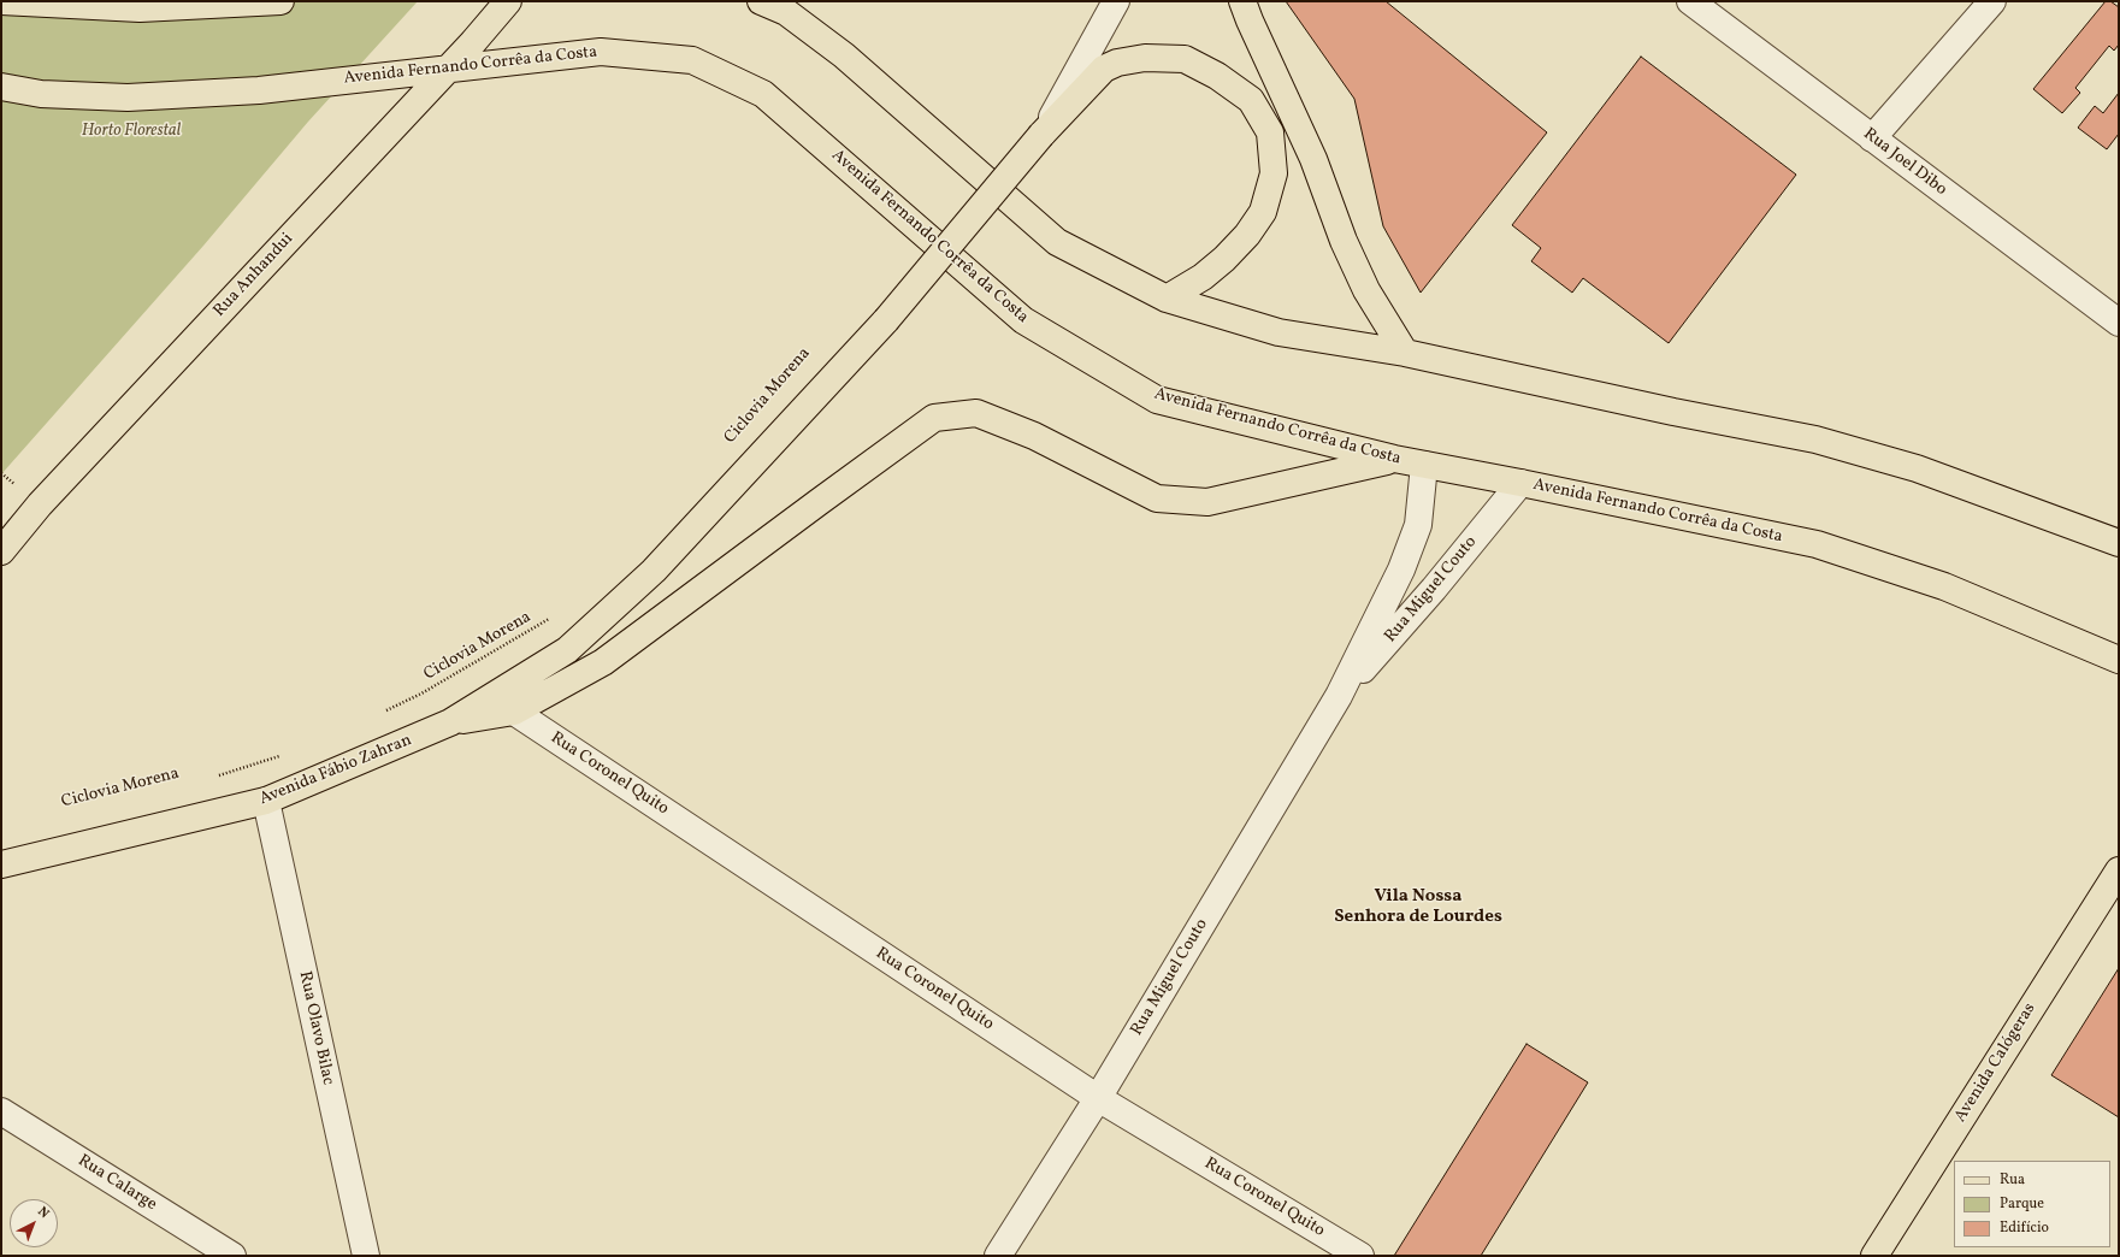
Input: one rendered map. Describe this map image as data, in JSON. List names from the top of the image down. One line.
{"streets":{"main road":["Avenida Fernando Corrêa da Costa","Rua Anhandui","Avenida Fábio Zahran","Avenida Calógeras"],"street":["Rua Joel Dibo","Rua Miguel Couto","Rua Coronel Quito","Rua Olavo Bilac","Rua Calarge"],"path":["Ciclovia Morena"]},"crossings":[["Avenida Fernando Corrêa da Costa","Rua Anhandui"],["Avenida Fernando Corrêa da Costa","Rua Miguel Couto"],["Rua Miguel Couto","Rua Coronel Quito"],["Avenida Fábio Zahran","Rua Coronel Quito"],["Avenida Fábio Zahran","Rua Olavo Bilac"]],"districts":["Vila Nossa Senhora de Lourdes"],"parks":["Horto Florestal"],"legend":["Rua","Parque","Edifício"],"north":"top right"}
